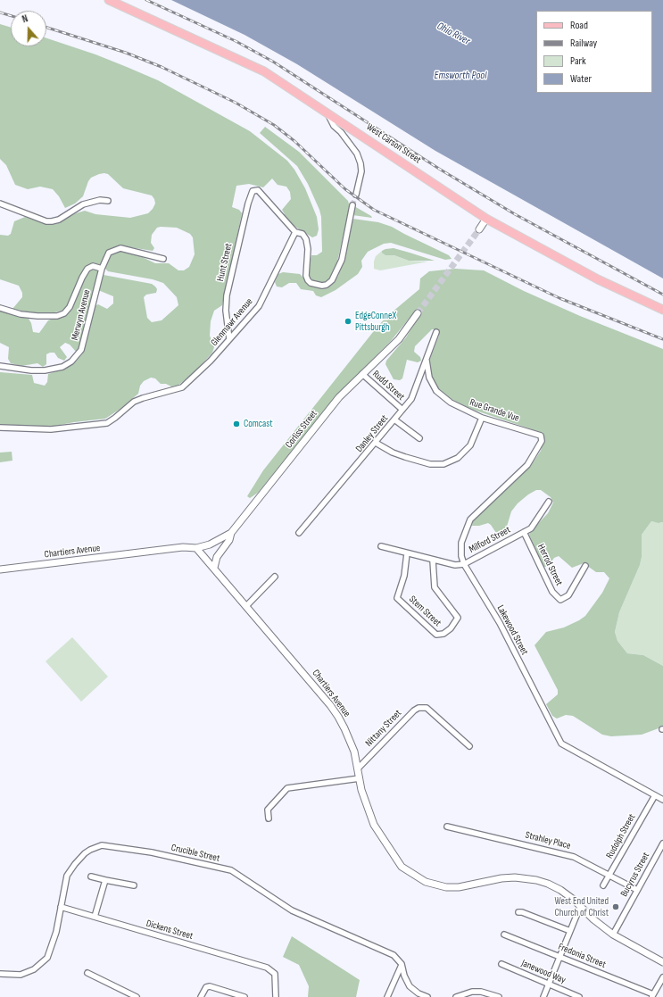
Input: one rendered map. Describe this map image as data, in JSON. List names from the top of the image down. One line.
{"streets":{"main road":["West Carson Street"],"street":["Hunt Street","Merwyn Avenue","Glenmawr Avenue","Rudd Street","Rue Grande Vue","Corliss Street","Danley Street","Milford Street","Chartiers Avenue","Herrod Street","Stem Street","Lakewood Street","Nittany Street","Rudolph Street","Strahley Place","Crucible Street","Bucyrus Street","Dickens Street","Fredonia Street","Janewood Way"]},"crossings":[["Hunt Street","Glenmawr Avenue"],["Rudd Street","Corliss Street"],["Rudd Street","Danley Street"],["Rue Grande Vue","Danley Street"],["Rue Grande Vue","Lakewood Street"],["Corliss Street","Chartiers Avenue"],["Milford Street","Herrod Street"],["Milford Street","Lakewood Street"],["Chartiers Avenue","Nittany Street"],["Chartiers Avenue","Bucyrus Street"],["Lakewood Street","Rudolph Street"],["Rudolph Street","Strahley Place"],["Strahley Place","Bucyrus Street"],["Crucible Street","Dickens Street"]],"water":["Ohio River","Emsworth Pool"],"places":["EdgeConneX Pittsburgh","Comcast","West End United Church of Christ"],"legend":["Road","Railway","Park","Water"],"north":"top"}
